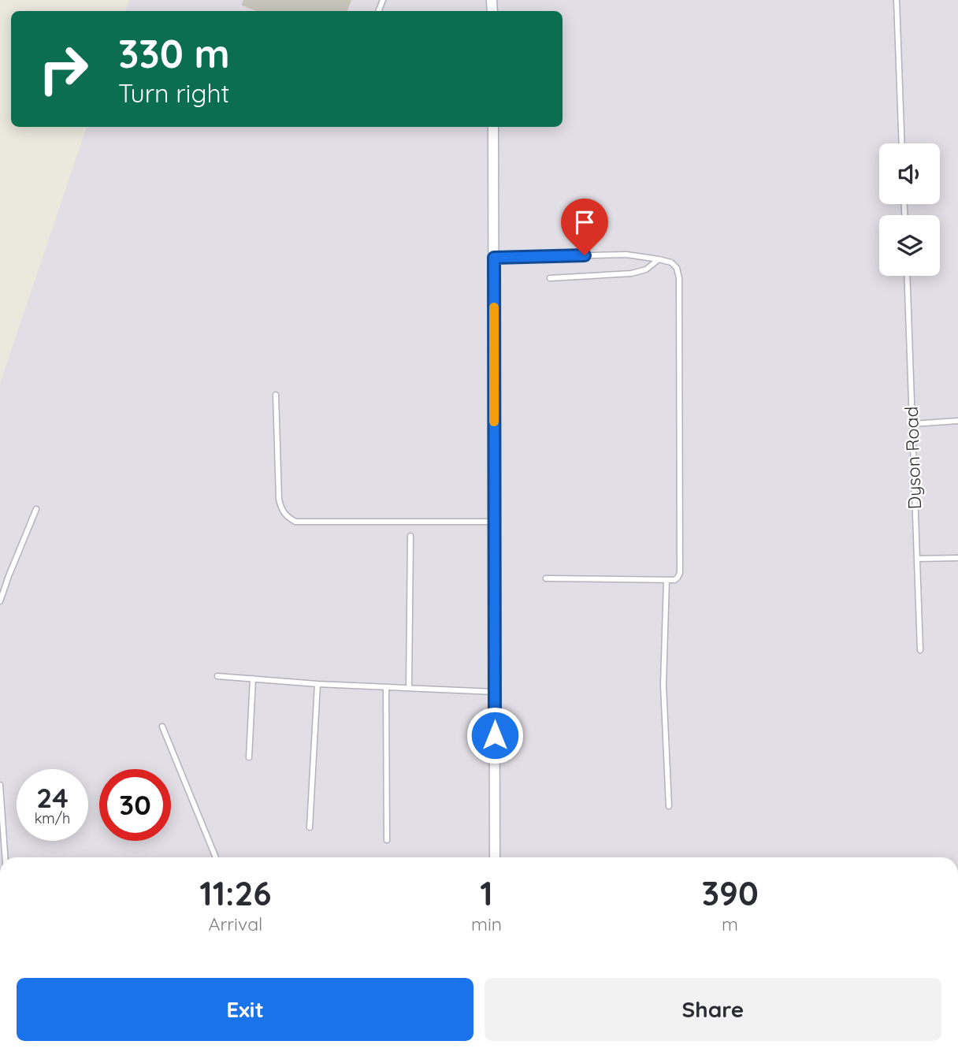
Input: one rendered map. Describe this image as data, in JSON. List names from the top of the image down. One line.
{"streets":{"lane":["Dyson Road"]},"page":{"turn":["330 m","Turn right"],"speed":"24 km/h","limit":"30","eta":["11:26","Arrival","1","min","390","m"],"buttons":["Exit","Share"]}}
